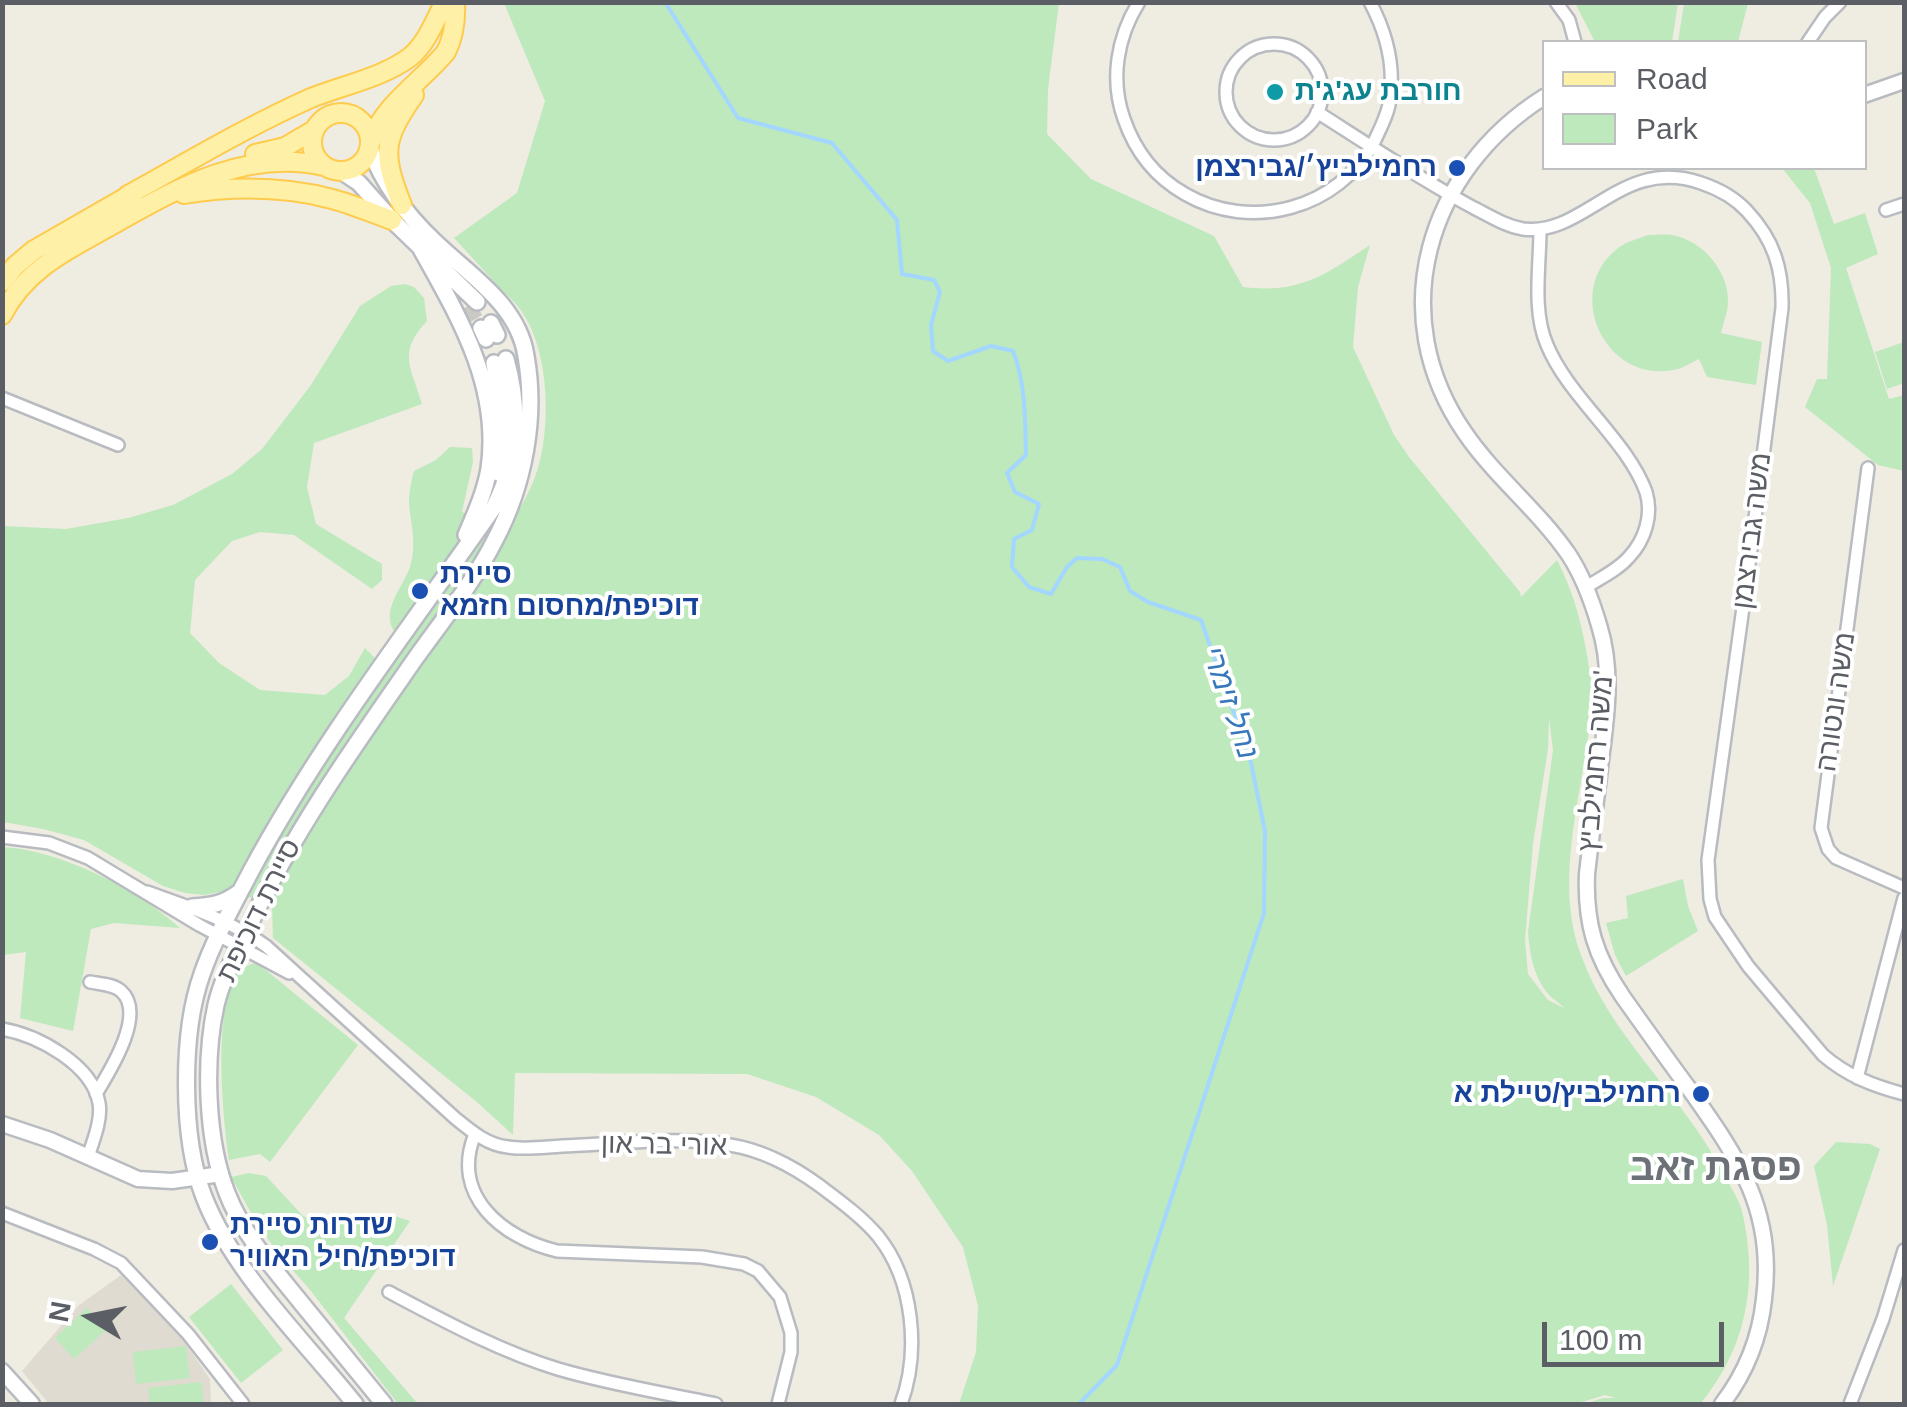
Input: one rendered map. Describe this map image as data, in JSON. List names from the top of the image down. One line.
{"streets":{"main road":["סיירת דוכיפת"],"street":["משה גבירצמן","משה ונטורה","משה רחמילביץ'","אורי בר און"]},"crossings":[["סיירת דוכיפת","אורי בר און"]],"districts":["פסגת זאב"],"water":["נחל זימרי"],"places":["חורבת עג'ג'ת","רחמילביץ׳/גבירצמן","סיירת דוכיפת/מחסום חזמא","רחמילביץ/טיילת א","שדרות סיירת דוכיפת/חיל האוויר"],"legend":["Road","Park"],"scale_bar":"100 m","north":"left"}
